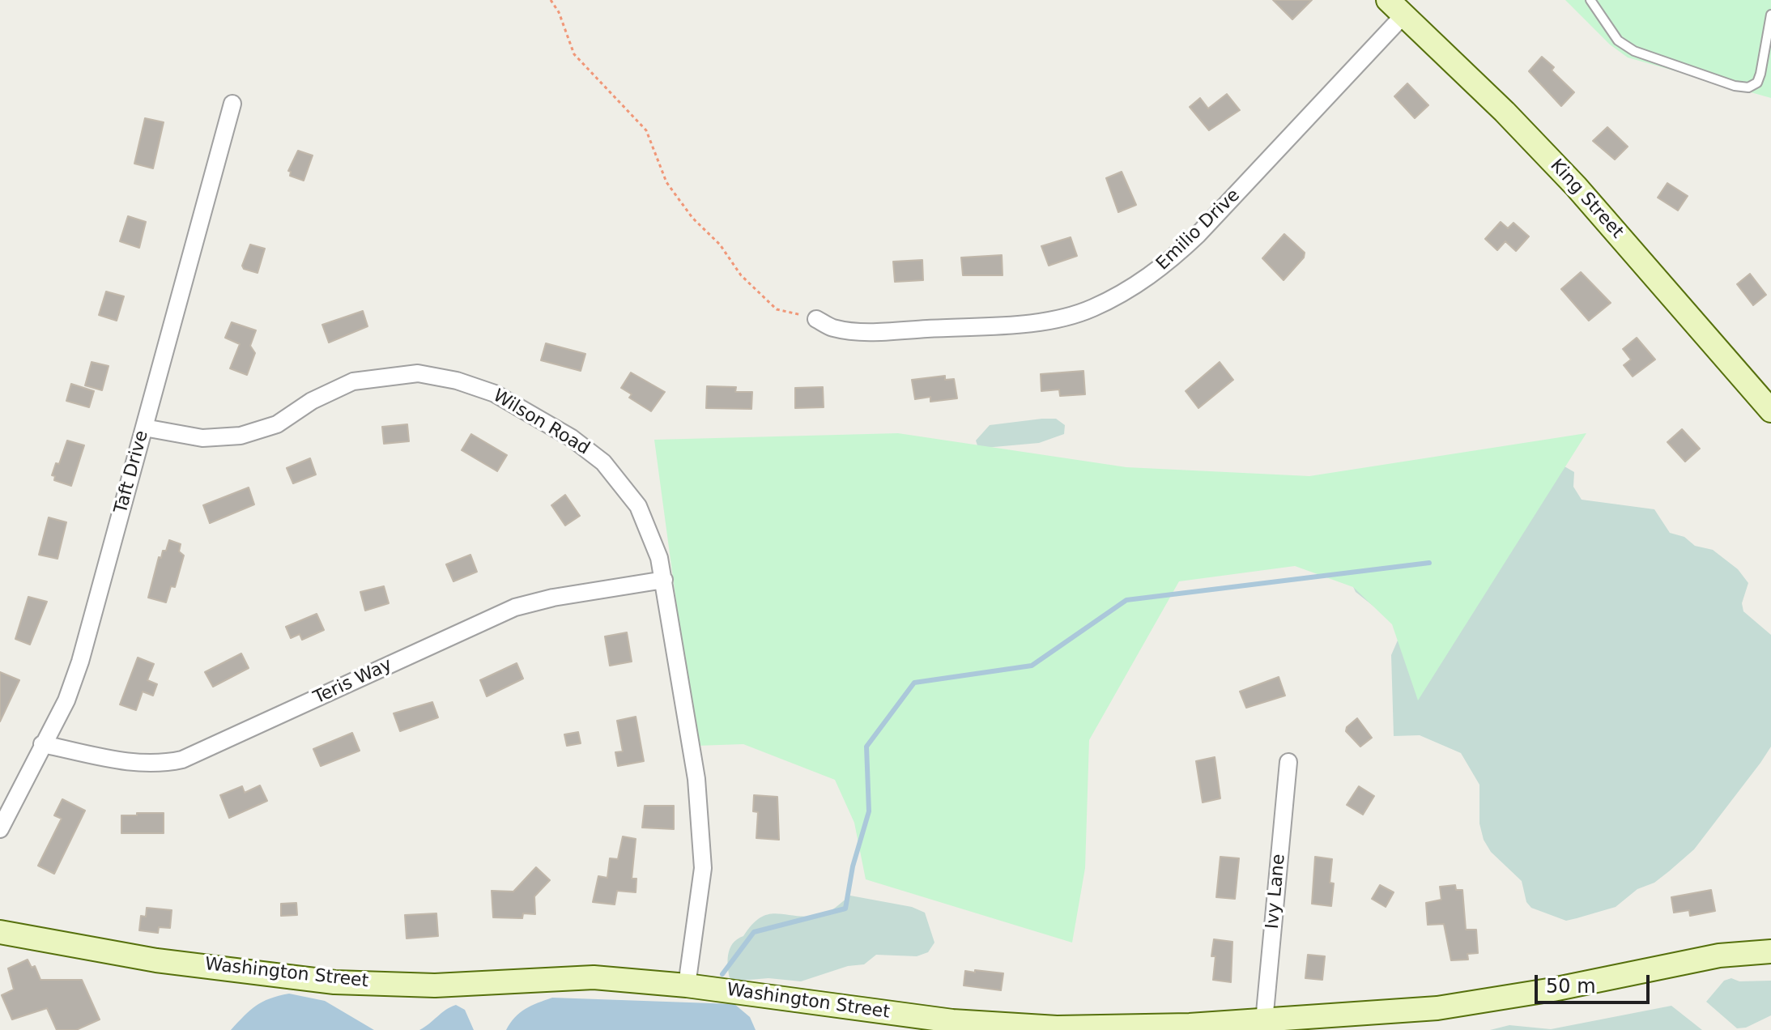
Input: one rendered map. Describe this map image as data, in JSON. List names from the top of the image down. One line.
{"streets":{"main road":["King Street","Washington Street"],"street":["Emilio Drive","Wilson Road","Taft Drive","Teris Way","Ivy Lane"]},"crossings":[["King Street","Emilio Drive"],["Wilson Road","Taft Drive"],["Wilson Road","Teris Way"],["Wilson Road","Washington Street"],["Taft Drive","Teris Way"],["Ivy Lane","Washington Street"]],"scale_bar":"50 m"}
